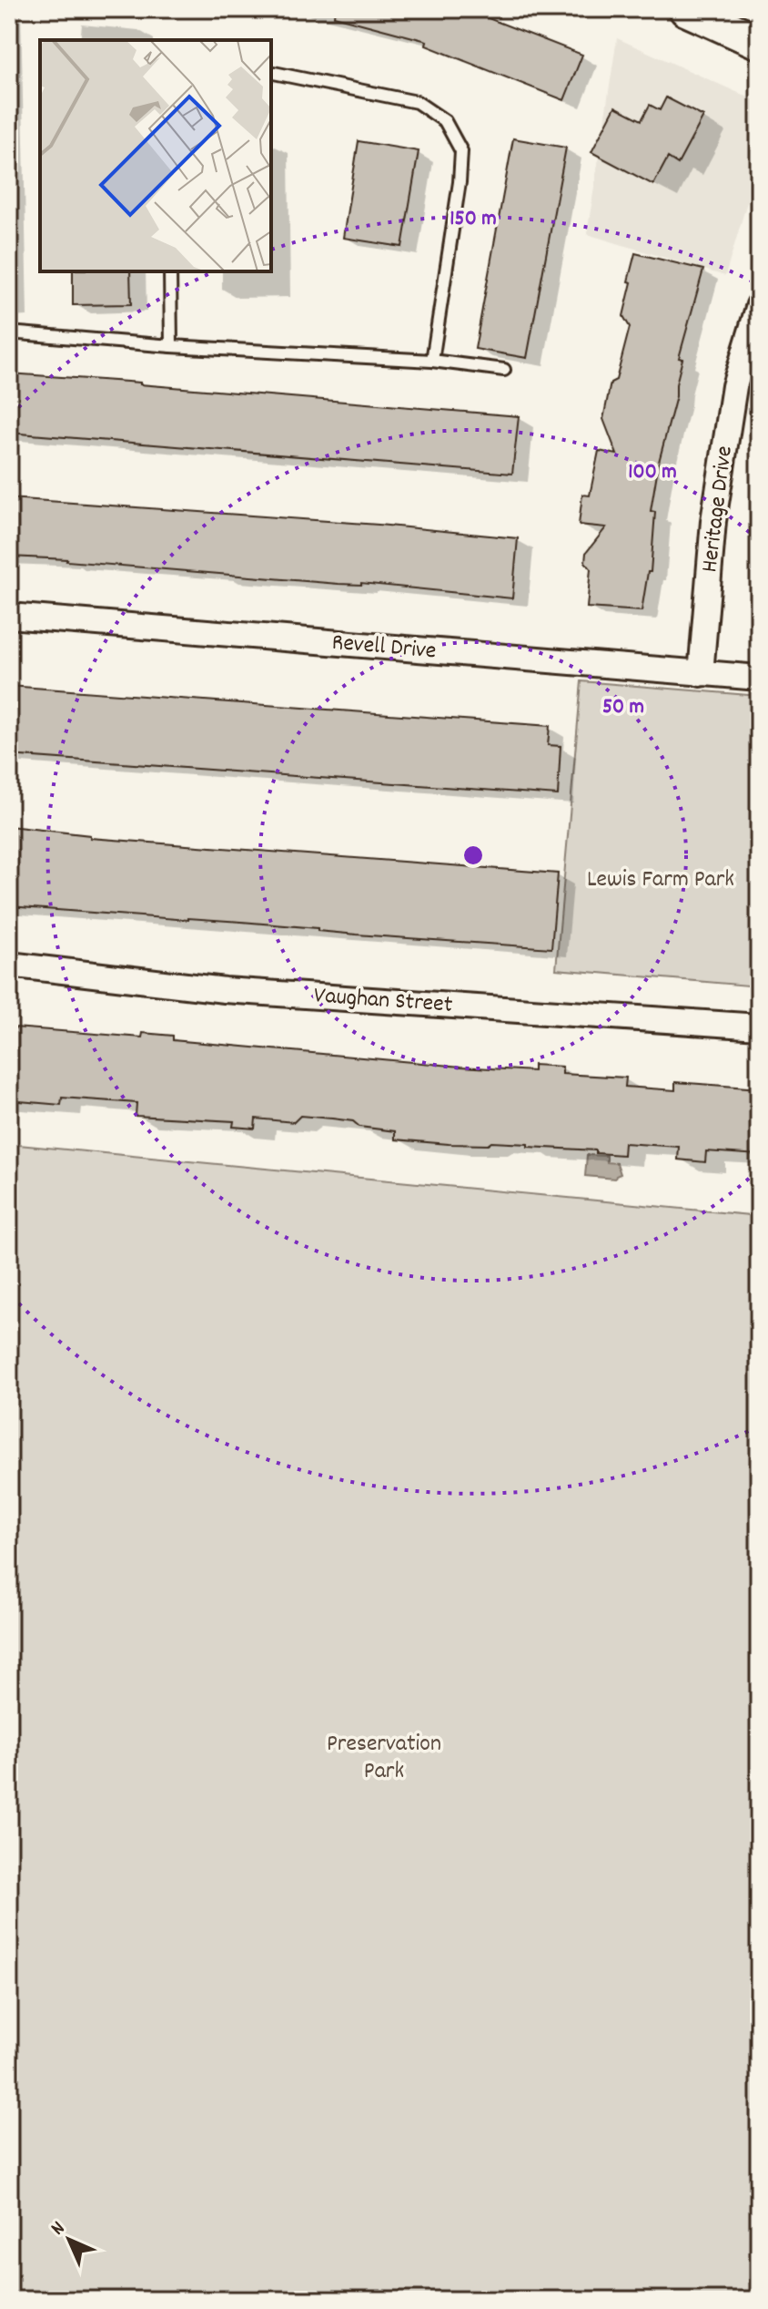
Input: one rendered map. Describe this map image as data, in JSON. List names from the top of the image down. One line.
{"streets":{"street":["Heritage Drive","Revell Drive","Vaughan Street"]},"crossings":[["Heritage Drive","Revell Drive"]],"parks":["Lewis Farm Park","Preservation Park"],"north":"top left","rings":["150 m","100 m","50 m"]}
